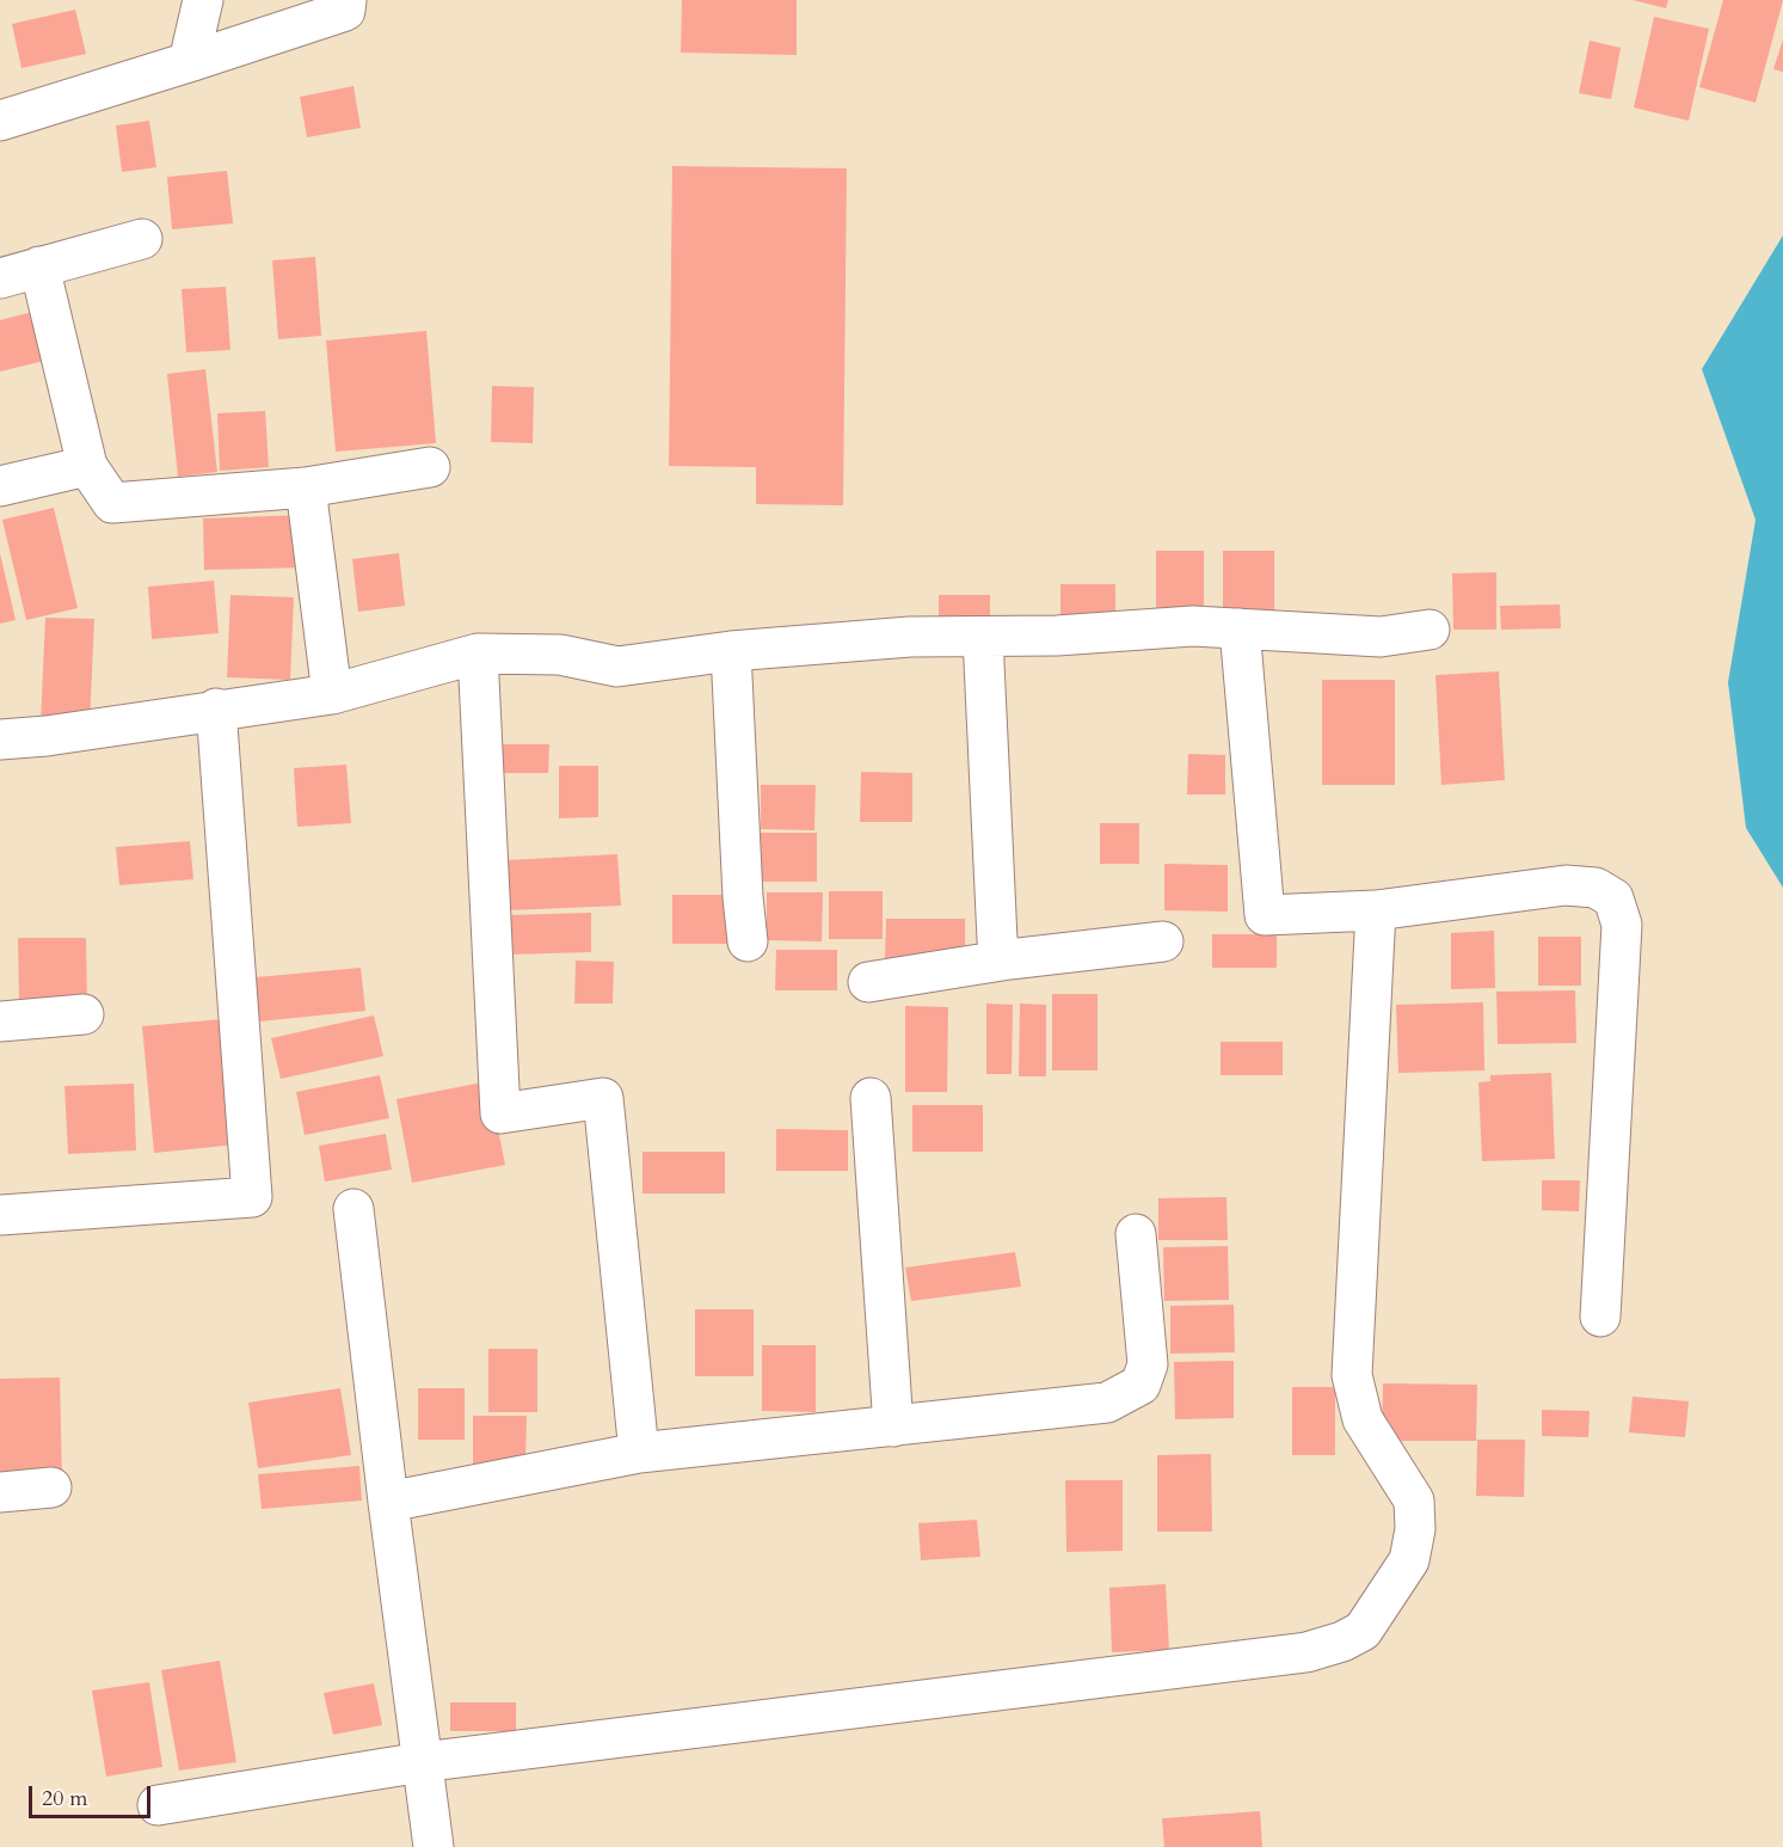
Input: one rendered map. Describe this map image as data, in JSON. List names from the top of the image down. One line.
{"scale_bar":"20 m"}
